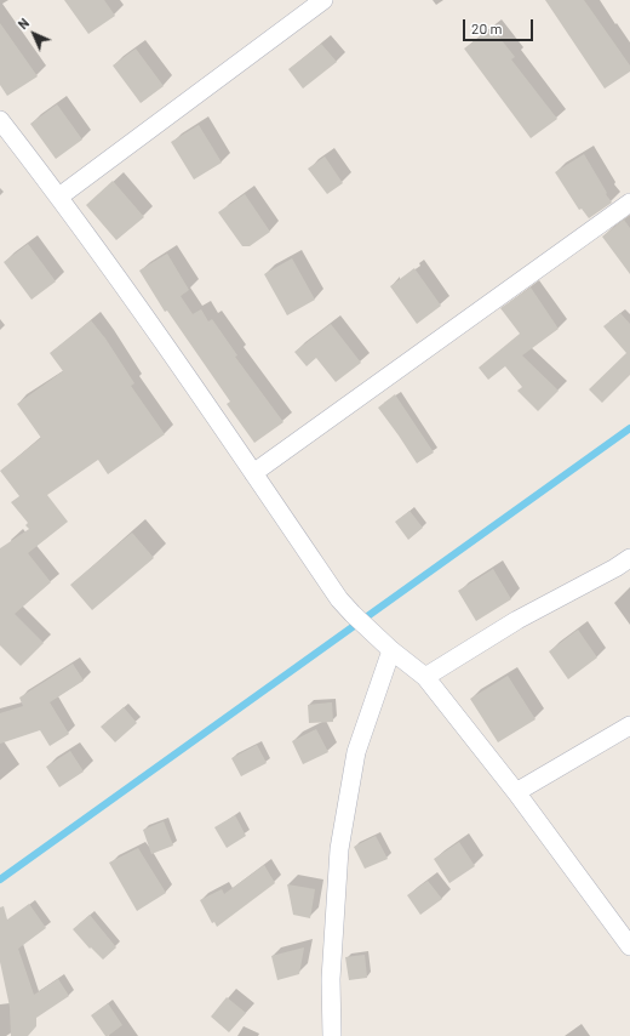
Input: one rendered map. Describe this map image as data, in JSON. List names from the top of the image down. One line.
{"scale_bar":"20 m","north":"top left"}
